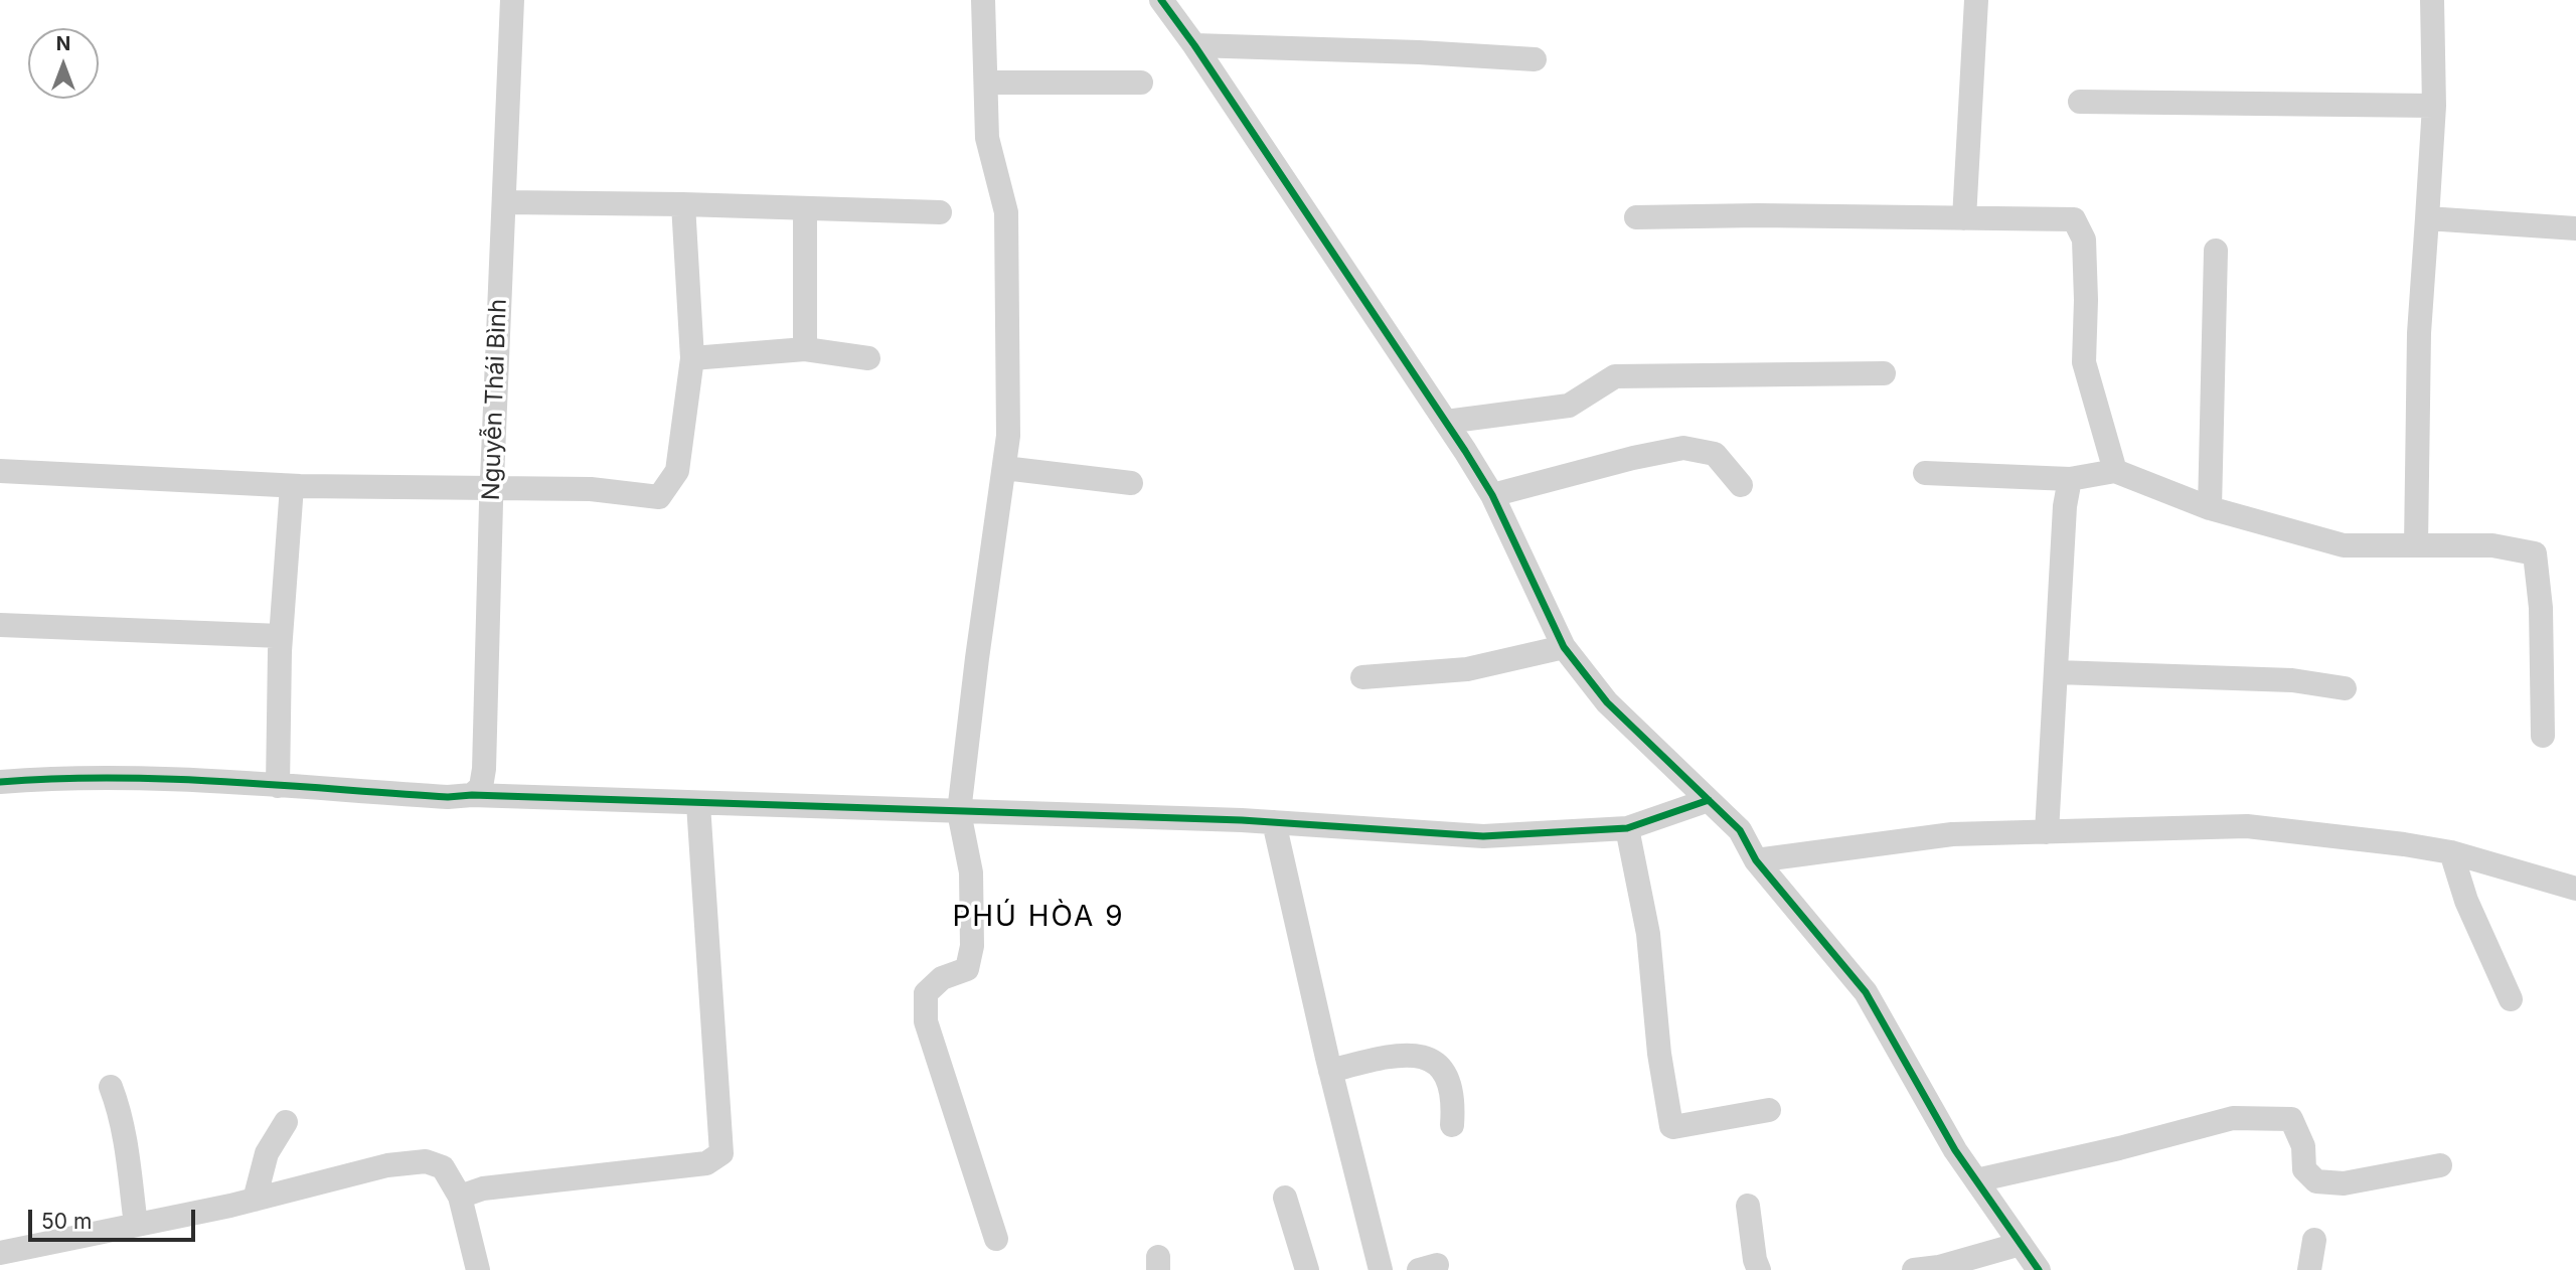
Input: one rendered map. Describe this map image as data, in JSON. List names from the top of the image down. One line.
{"streets":{"street":["Nguyễn Thái Bình"]},"districts":["PHÚ HÒA 9"],"scale_bar":"50 m","north":"top"}
